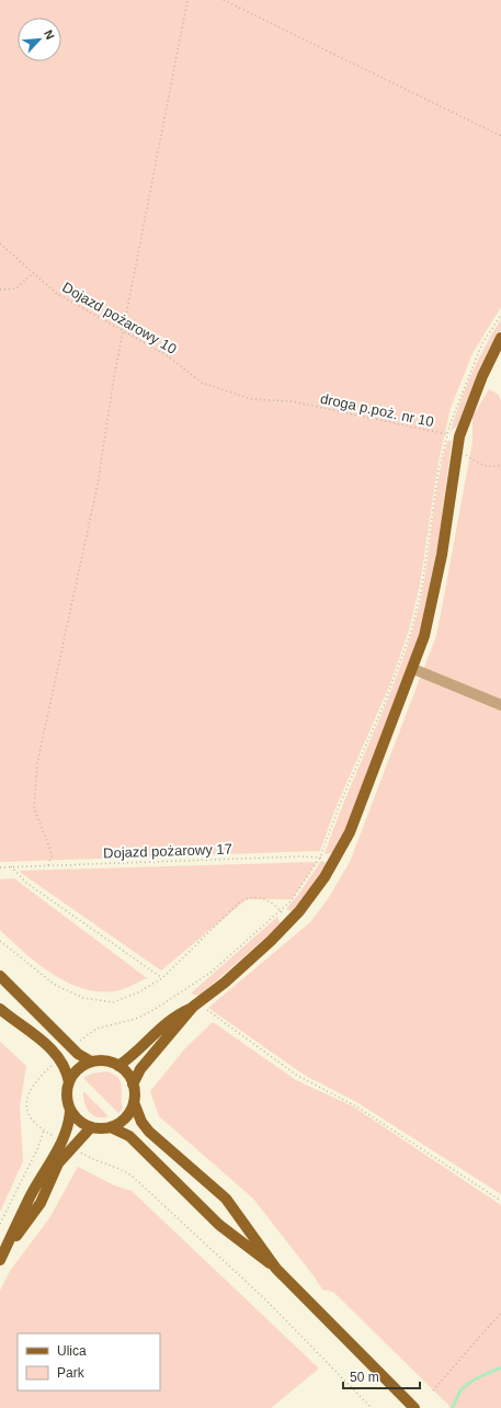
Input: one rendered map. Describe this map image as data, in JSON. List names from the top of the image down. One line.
{"streets":{"path":["Dojazd pożarowy 10","droga p.poż. nr 10","Dojazd pożarowy 17"]},"crossings":[["Dojazd pożarowy 10","droga p.poż. nr 10"]],"legend":["Ulica","Park"],"scale_bar":"50 m","north":"top right"}
